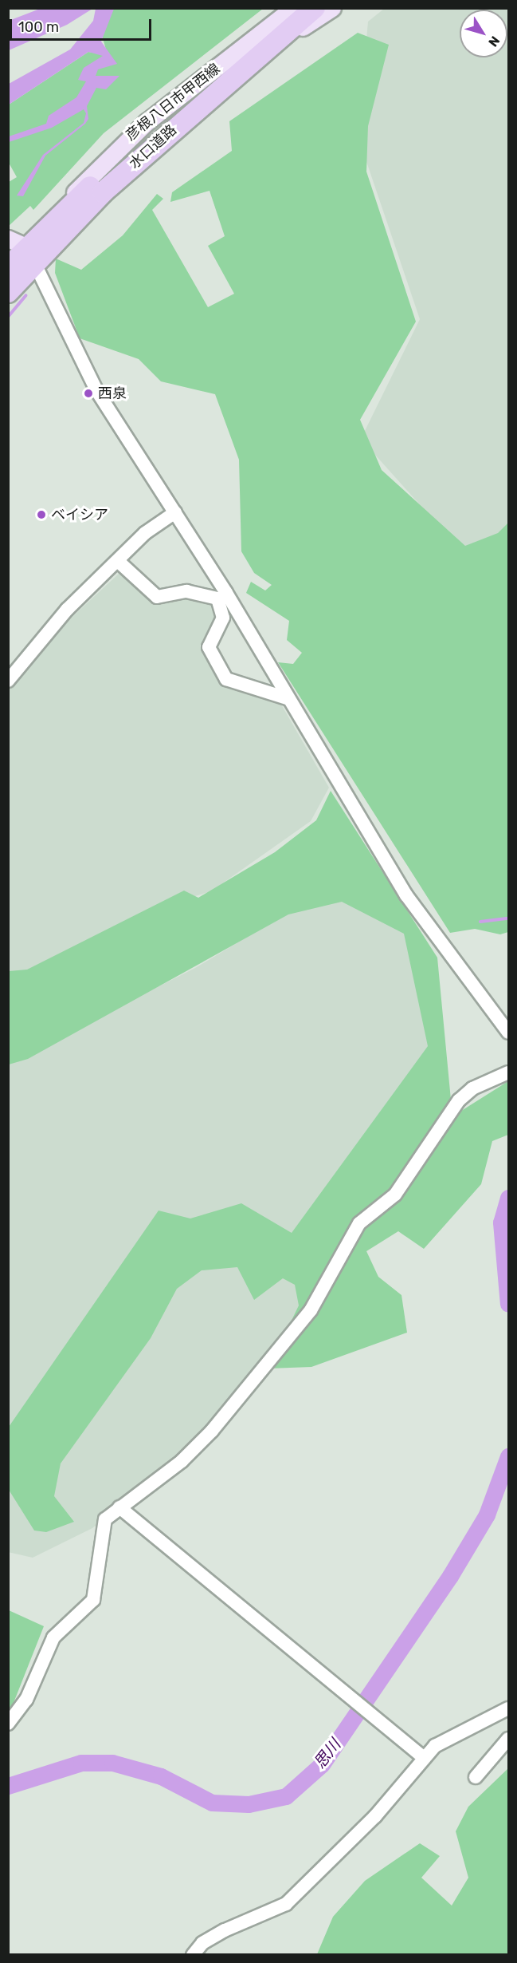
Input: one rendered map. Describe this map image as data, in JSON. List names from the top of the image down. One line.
{"streets":{"highway":["水口道路"]},"water":["思川"],"places":["西泉","ベイシア"],"scale_bar":"100 m","north":"bottom right"}
